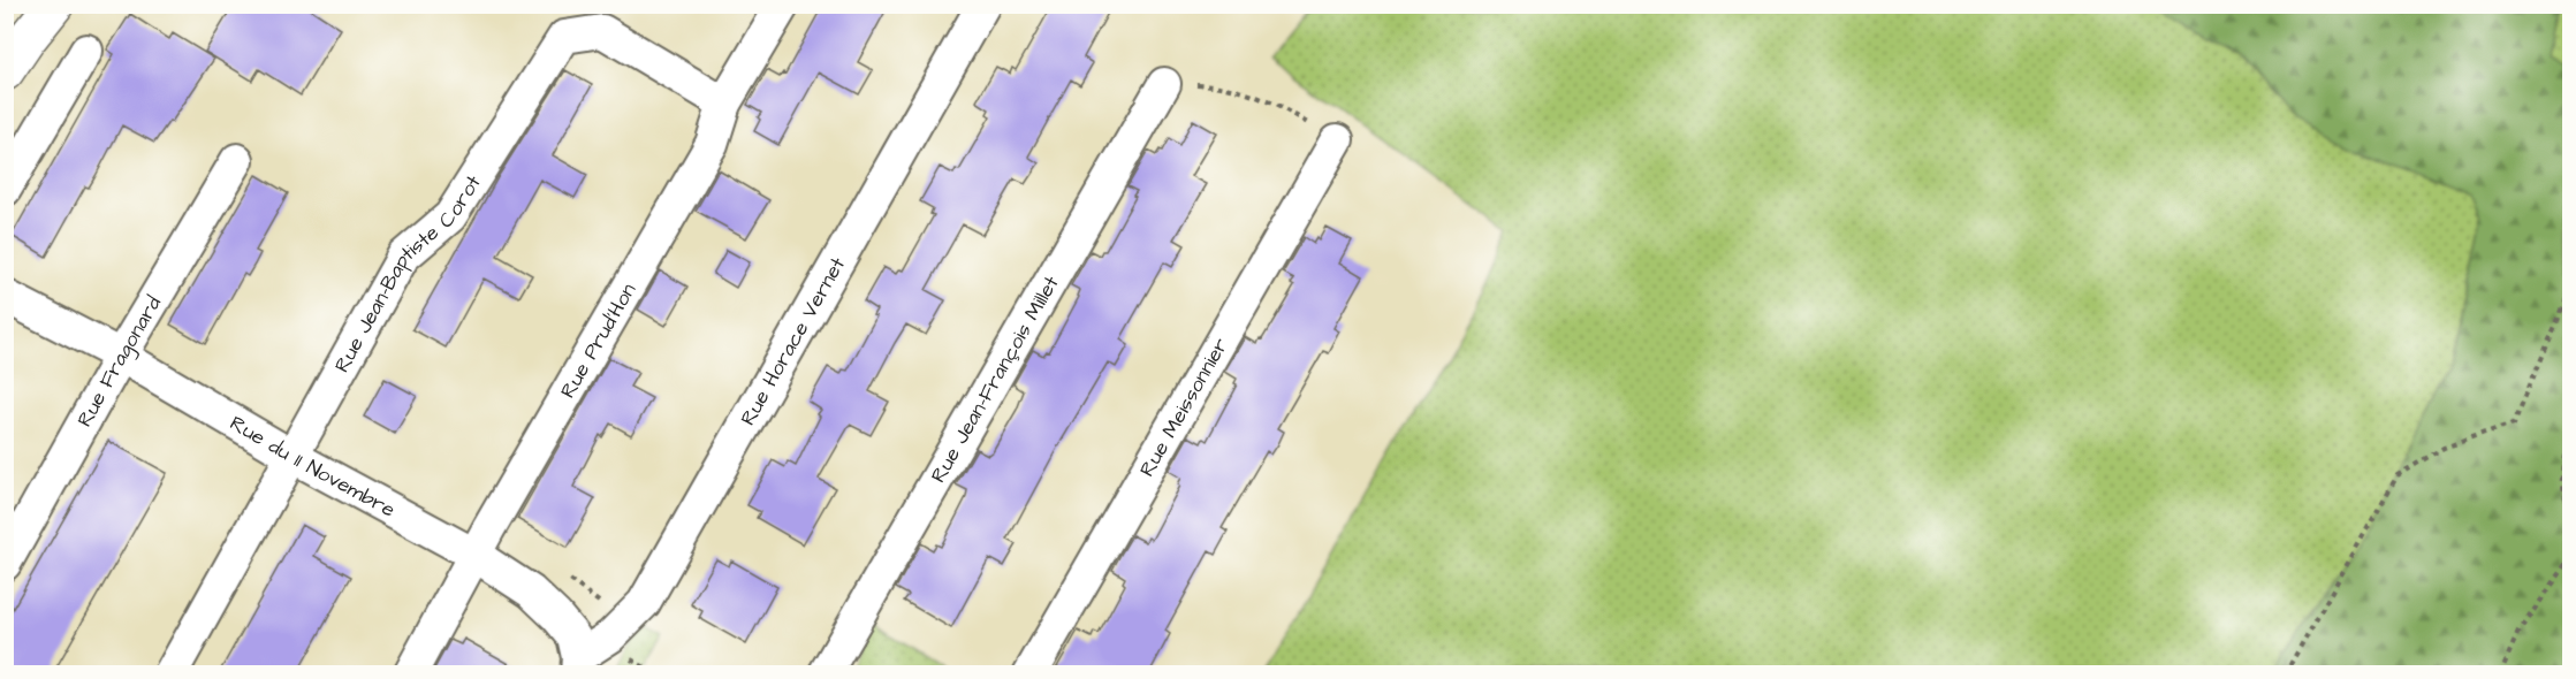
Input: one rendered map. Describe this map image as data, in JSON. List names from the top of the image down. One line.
{"streets":{"street":["Rue Jean-Baptiste Corot","Rue Prud'Hon","Rue Horace Vernet","Rue Fragonard","Rue Jean-François Millet","Rue Meissonnier","Rue du 11 Novembre"]},"crossings":[["Rue Jean-Baptiste Corot","Rue Prud'Hon"],["Rue Jean-Baptiste Corot","Rue du 11 Novembre"],["Rue Prud'Hon","Rue du 11 Novembre"],["Rue Horace Vernet","Rue du 11 Novembre"],["Rue Fragonard","Rue du 11 Novembre"]]}
